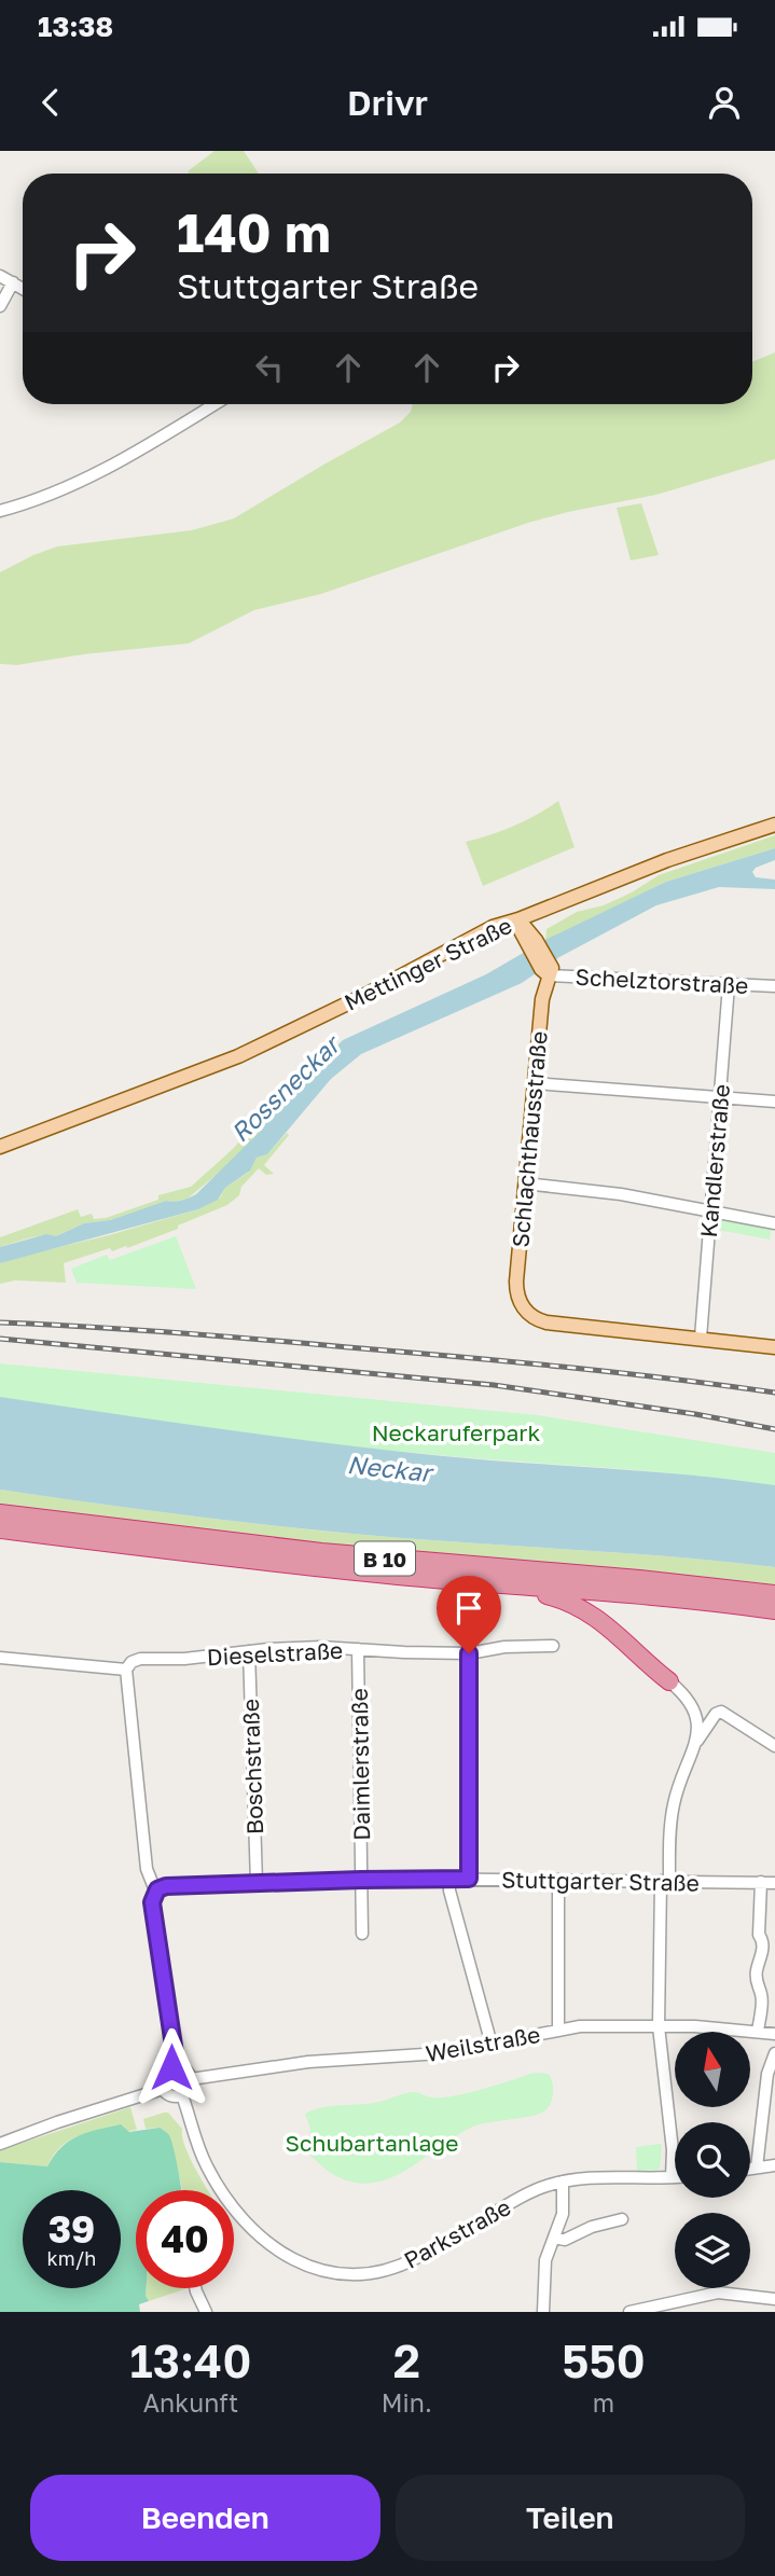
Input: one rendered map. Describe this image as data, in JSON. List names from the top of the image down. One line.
{"streets":{"highway":["B 10"],"main road":["Mettinger Straße","Schlachthausstraße"],"street":["Schelztorstraße","Kandlerstraße","Dieselstraße","Daimlerstraße","Boschstraße","Stuttgarter Straße","Weilstraße","Parkstraße"]},"crossings":[["Schelztorstraße","Schlachthausstraße"],["Schelztorstraße","Kandlerstraße"],["Schlachthausstraße","Kandlerstraße"],["Dieselstraße","Daimlerstraße"],["Dieselstraße","Boschstraße"],["Daimlerstraße","Stuttgarter Straße"],["Boschstraße","Stuttgarter Straße"],["Weilstraße","Parkstraße"]],"water":["Rossneckar","Neckar"],"parks":["Neckaruferpark","Schubartanlage"],"north":"top","page":{"status":"13:38","header":"Drivr","turn":["140 m","Stuttgarter Straße"],"speed":"39 km/h","limit":"40","eta":["13:40","Ankunft","2","Min.","550","m"],"buttons":["Beenden","Teilen"]}}
